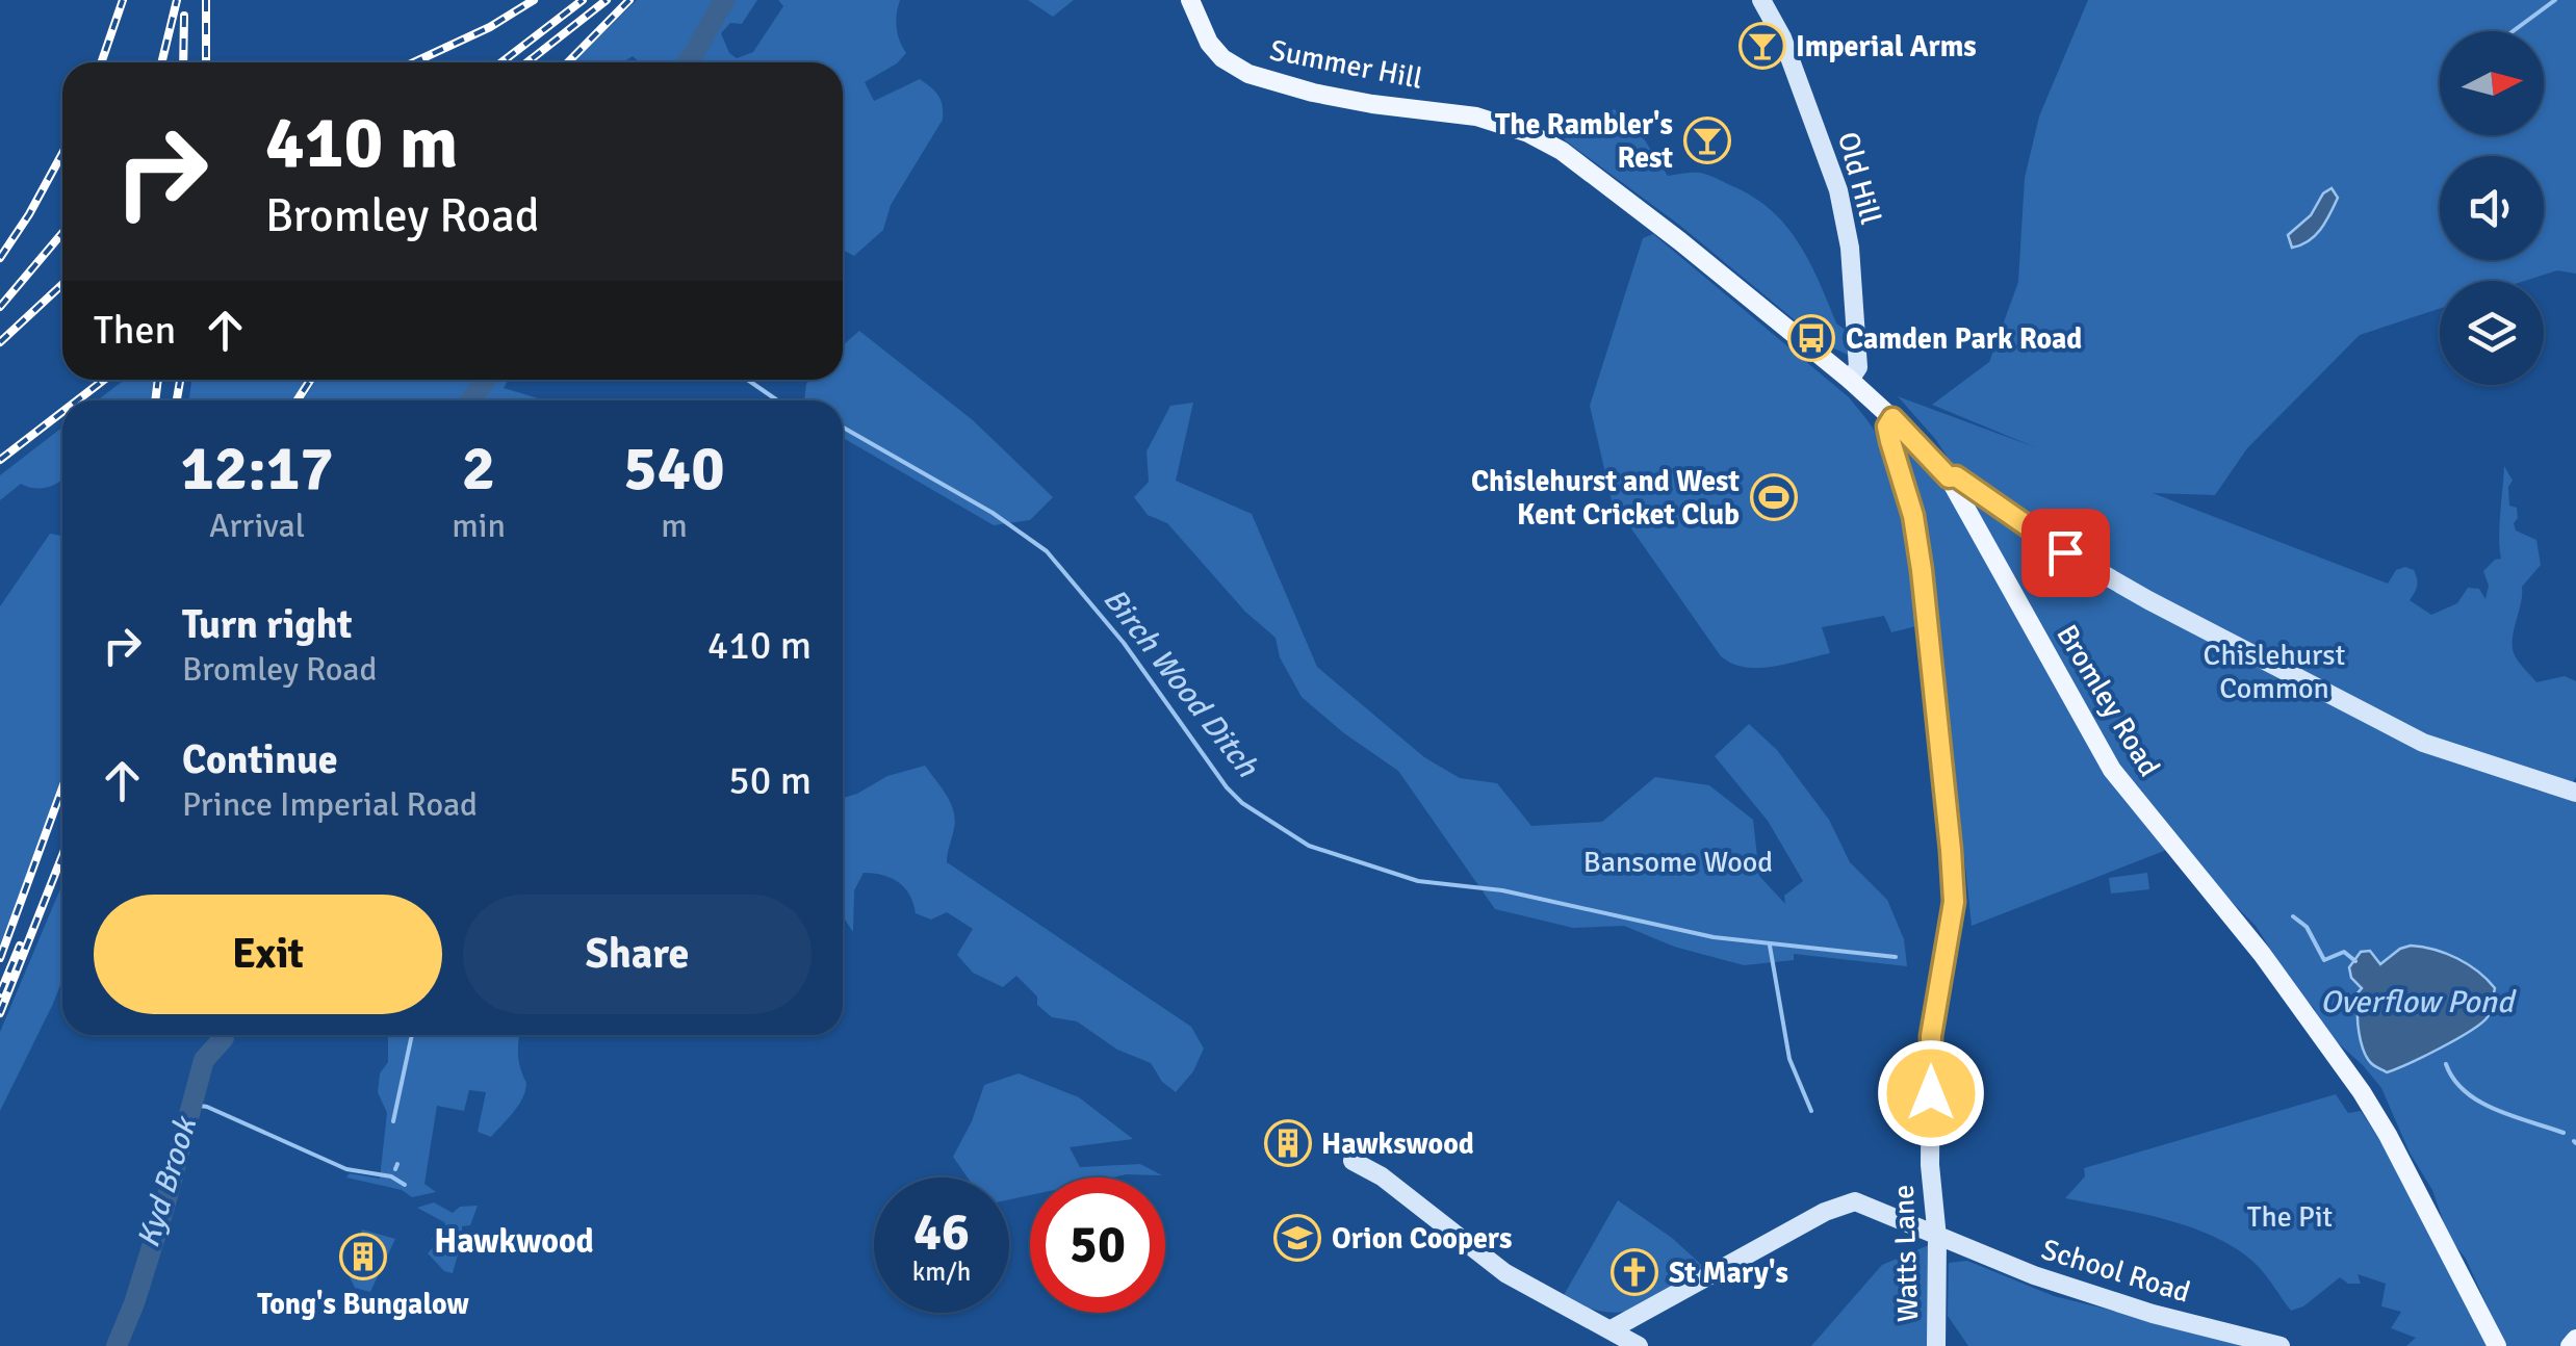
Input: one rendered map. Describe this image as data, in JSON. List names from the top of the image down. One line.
{"streets":{"main road":["Summer Hill","Old Hill","Bromley Road","Watts Lane","School Road"]},"crossings":[["Summer Hill","Bromley Road"],["Old Hill","Bromley Road"],["Bromley Road","Watts Lane"],["Watts Lane","School Road"]],"districts":["Hawkwood"],"water":["Birch Wood Ditch","Overflow Pond","Kyd Brook"],"parks":["Chislehurst Common","Bansome Wood","The Pit"],"places":{"bar":["Imperial Arms","The Rambler's Rest"],"bus stop":["Camden Park Road"],"sports":["Chislehurst and West Kent Cricket Club"],"building":["Hawkswood","Tong's Bungalow"],"school or university":["Orion Coopers"],"church":["St Mary's"]},"north":"right","page":{"turn":["410 m","Bromley Road"],"then":"Then","eta":["12:17","Arrival","2","min","540","m"],"list":[{"name":"Turn right","note":"Bromley Road","value":"410 m"},{"name":"Continue","note":"Prince Imperial Road","value":"50 m"}],"buttons":["Exit","Share"],"speed":"46 km/h","limit":"50"}}
